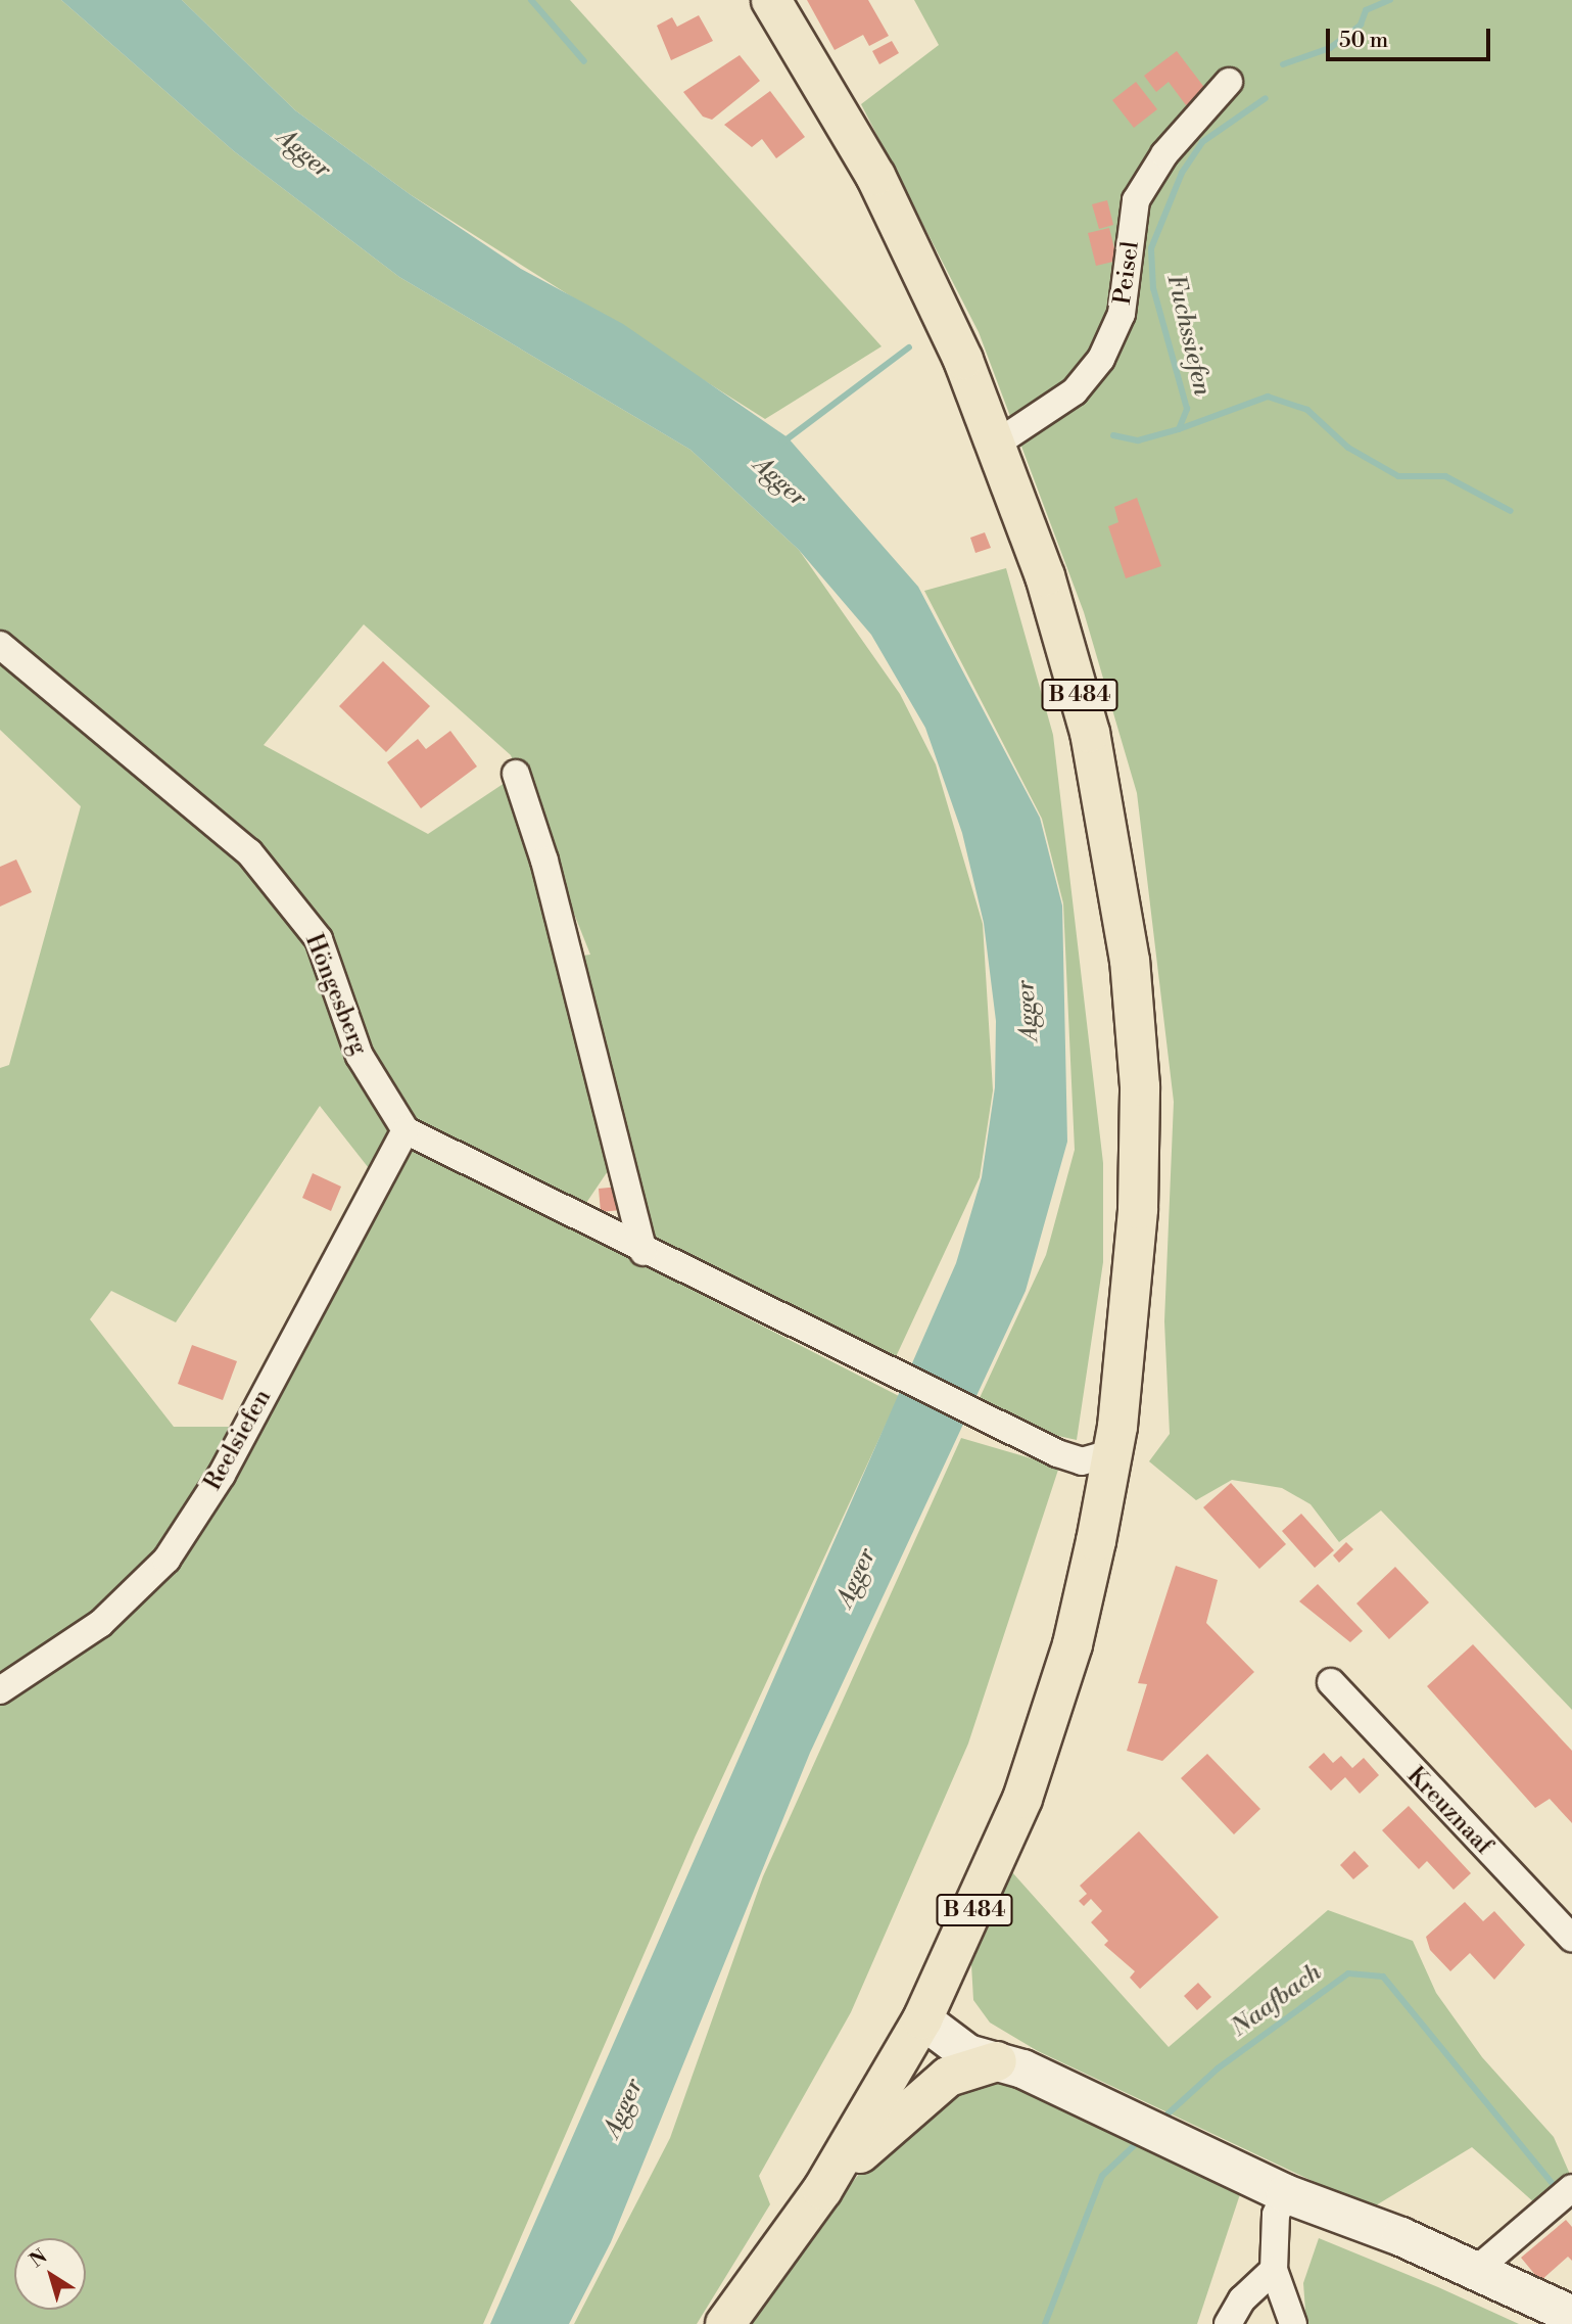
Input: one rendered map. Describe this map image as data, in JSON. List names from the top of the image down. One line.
{"streets":{"main road":["B 484"],"street":["Peisel","Höngesberg","Reelsiefen","Kreuznaaf"]},"crossings":[["Peisel","B 484"],["Höngesberg","Reelsiefen"]],"water":["Agger","Fuchssiefen","Naafbach"],"scale_bar":"50 m","north":"top left"}
